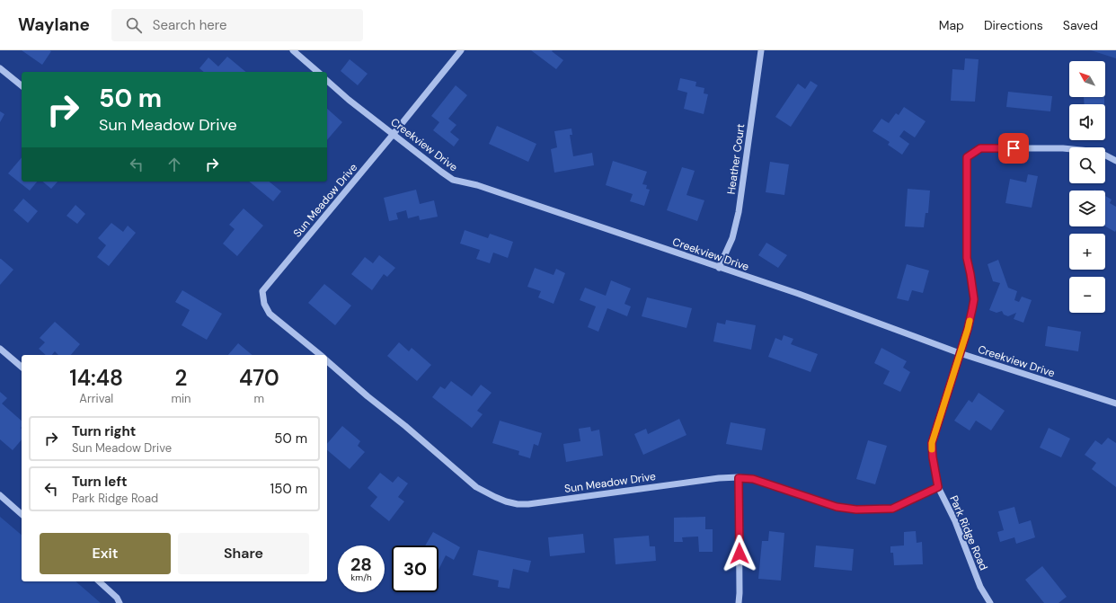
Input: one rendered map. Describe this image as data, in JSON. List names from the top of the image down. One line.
{"streets":{"street":["Creekview Drive","Heather Court","Sun Meadow Drive","Park Ridge Road"]},"crossings":[["Creekview Drive","Heather Court"],["Creekview Drive","Sun Meadow Drive"],["Creekview Drive","Park Ridge Road"],["Sun Meadow Drive","Park Ridge Road"]],"north":"top left","page":{"header":"Waylane","search":"Search here","nav":["Map","Directions","Saved"],"map_buttons":["+","−"],"turn":["50 m","Sun Meadow Drive"],"eta":["14:48","Arrival","2","min","470","m"],"list":[{"name":"Turn right","note":"Sun Meadow Drive","value":"50 m"},{"name":"Turn left","note":"Park Ridge Road","value":"150 m"}],"buttons":["Exit","Share"],"speed":"28 km/h","limit":"30"}}
